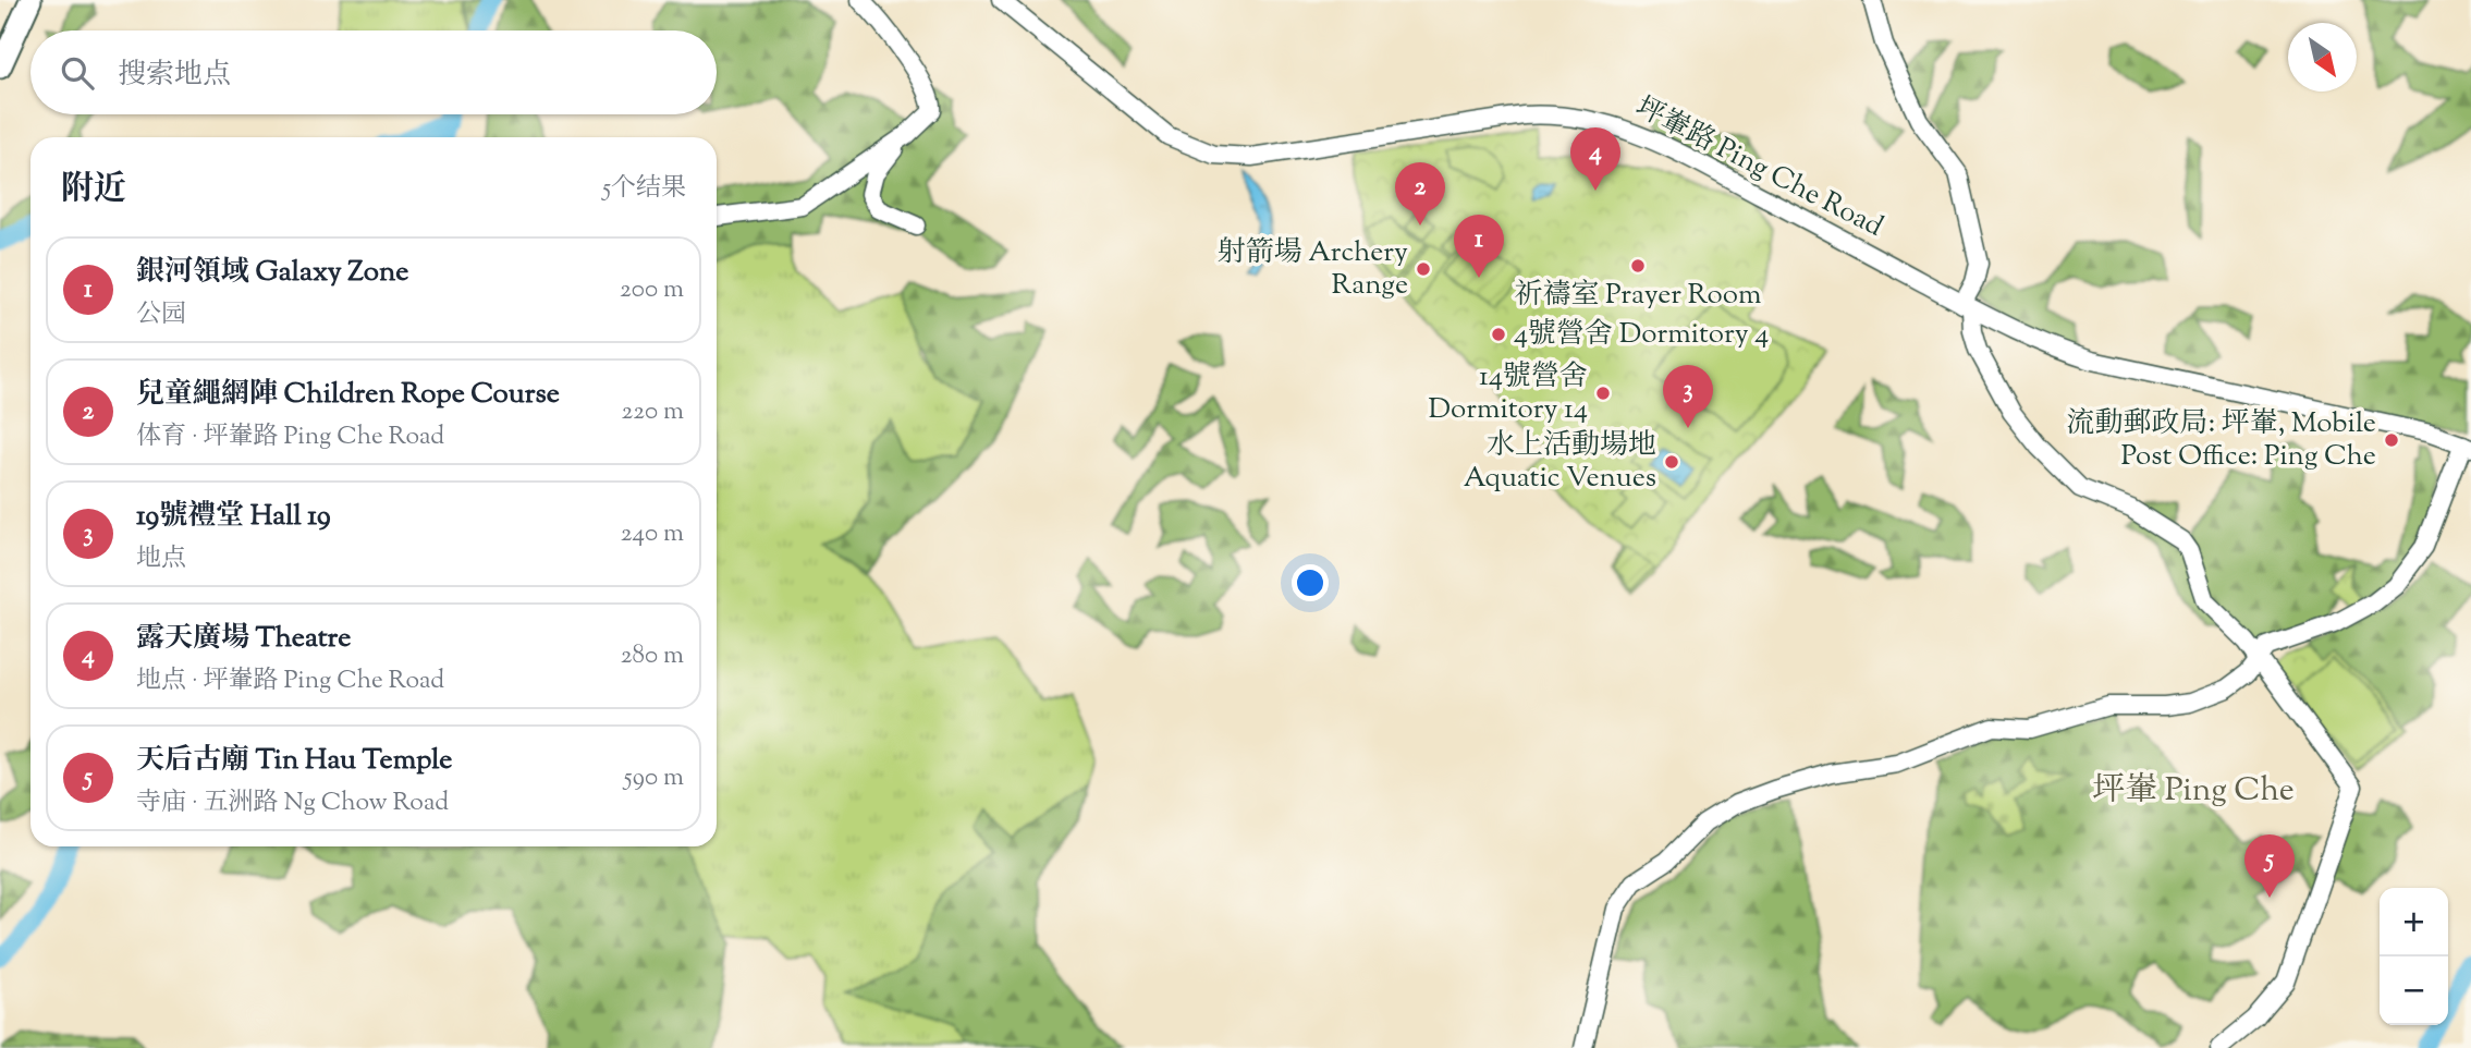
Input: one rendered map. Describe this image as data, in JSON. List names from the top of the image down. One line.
{"streets":{"street":["坪輋路 Ping Che Road"]},"districts":["坪輋 Ping Che"],"places":["祈禱室 Prayer Room","射箭場 Archery Range","4號營舍 Dormitory 4","14號營舍 Dormitory 14","流動郵政局: 坪輋, Mobile Post Office: Ping Che","水上活動場地 Aquatic Venues"],"north":"bottom right","page":{"search":"搜索地点","pins":["4","2","1","3","5"],"heading":["附近","5个结果"],"list":[{"mark":"1","name":"銀河領域 Galaxy Zone","note":"公园","value":"200 m"},{"mark":"2","name":"兒童繩網陣 Children Rope Course","note":"体育 · 坪輋路 Ping Che Road","value":"220 m"},{"mark":"3","name":"19號禮堂 Hall 19","note":"地点","value":"240 m"},{"mark":"4","name":"露天廣場 Theatre","note":"地点 · 坪輋路 Ping Che Road","value":"280 m"},{"mark":"5","name":"天后古廟 Tin Hau Temple","note":"寺庙 · 五洲路 Ng Chow Road","value":"590 m"}],"map_buttons":["+","−"]}}
